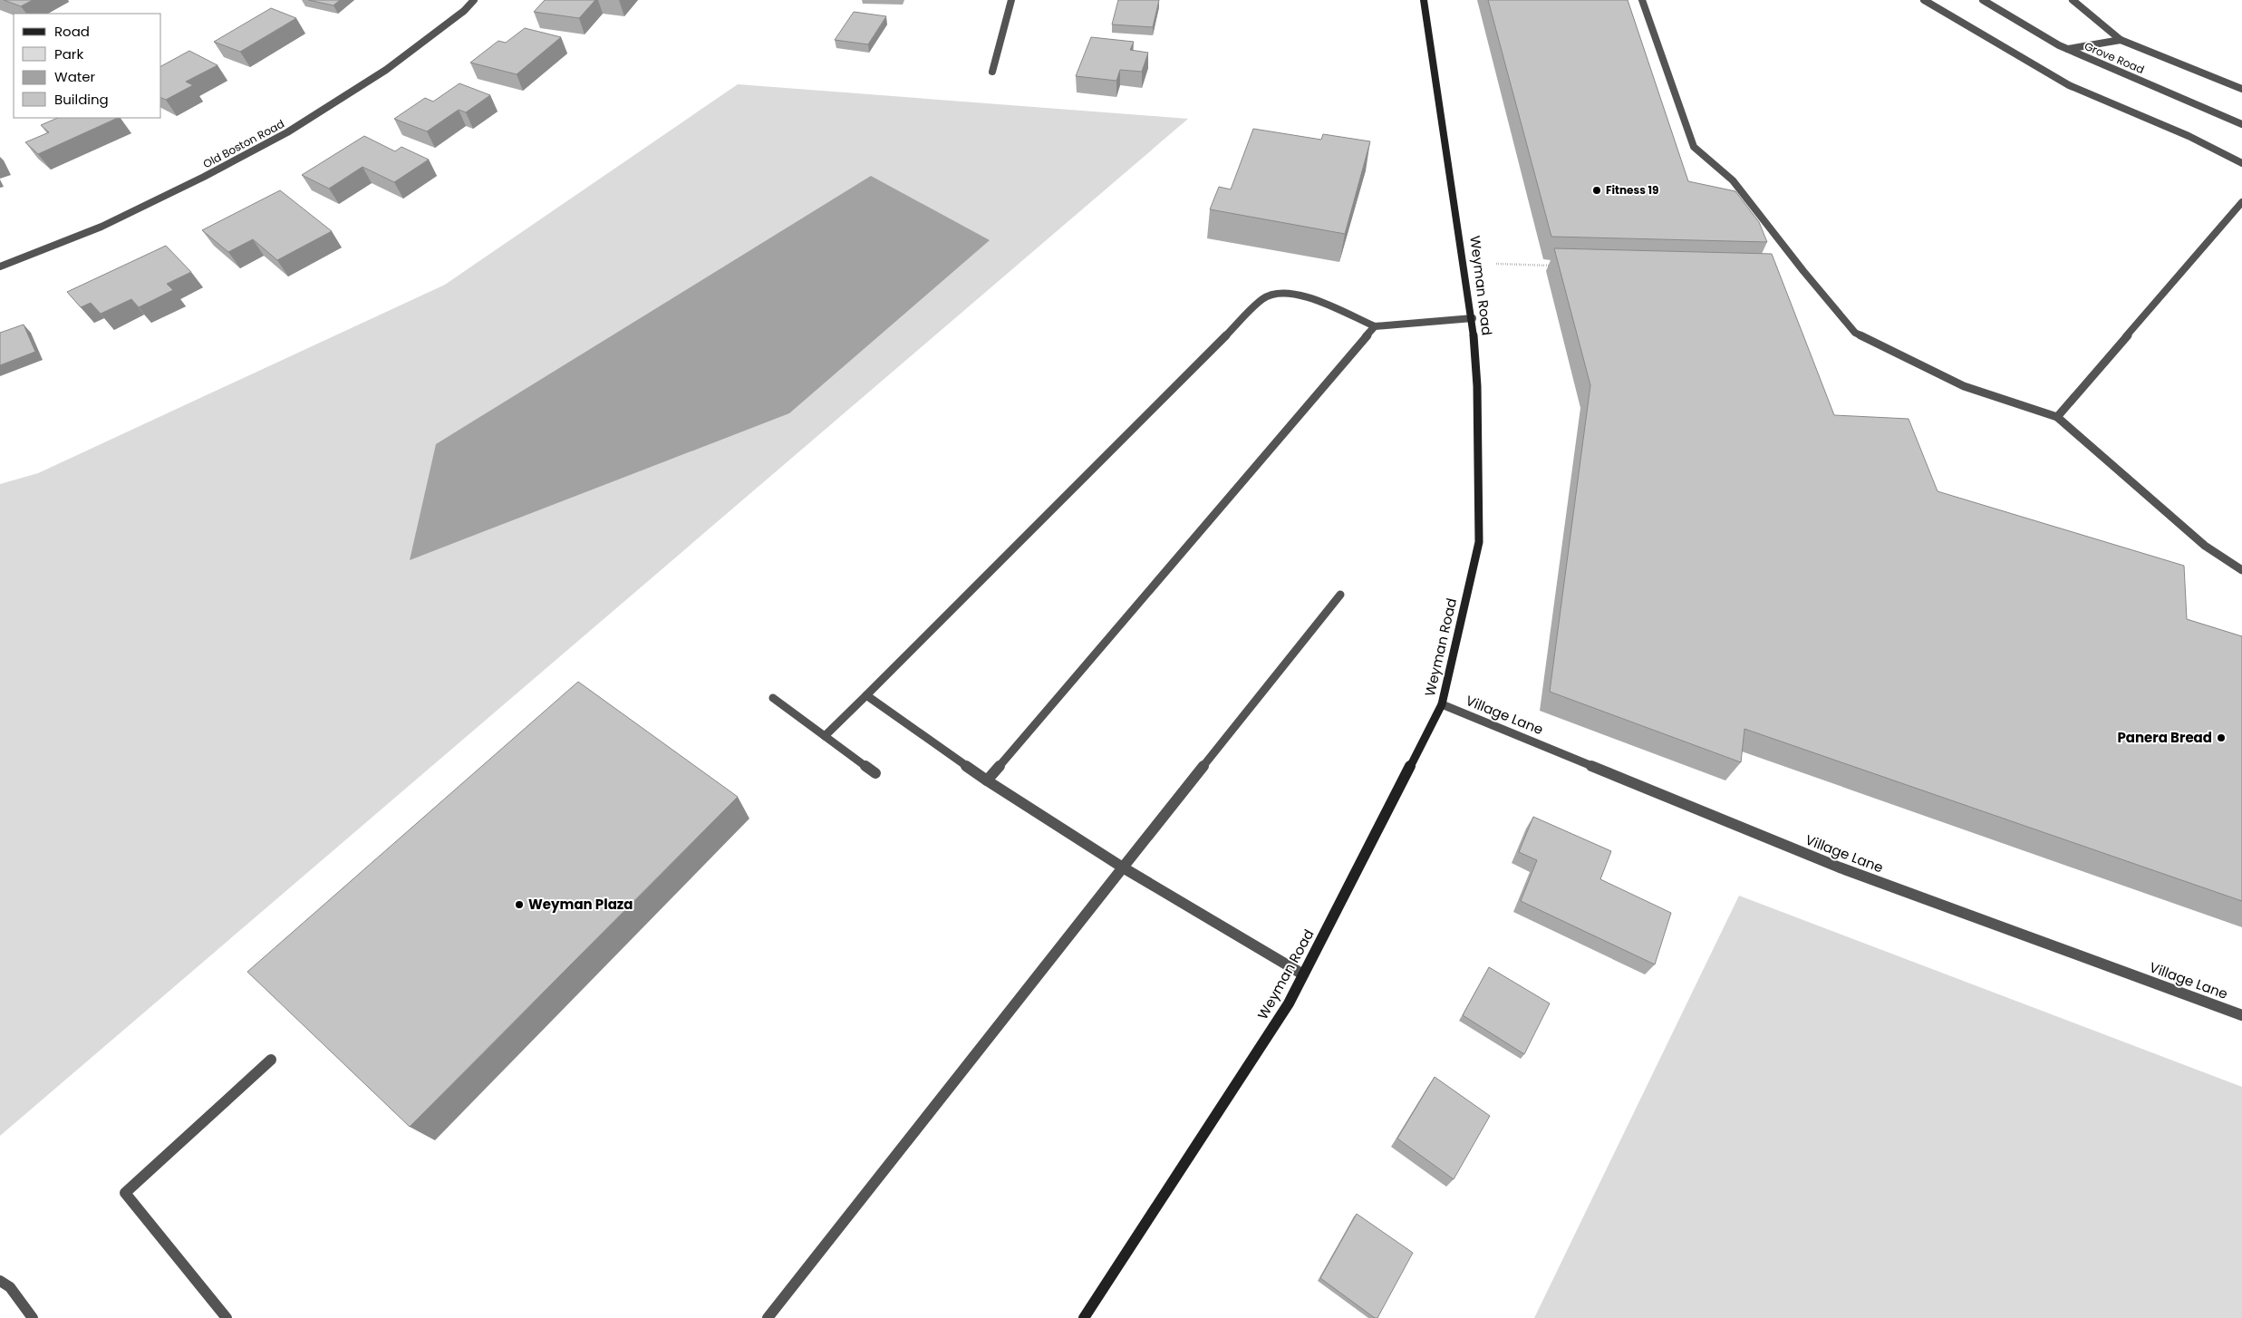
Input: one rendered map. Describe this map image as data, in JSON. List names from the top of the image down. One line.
{"streets":{"street":["Grove Road","Old Boston Road","Weyman Road","Village Lane"]},"crossings":[["Weyman Road","Village Lane"]],"places":["Fitness 19","Panera Bread","Weyman Plaza"],"legend":["Road","Park","Water","Building"]}
